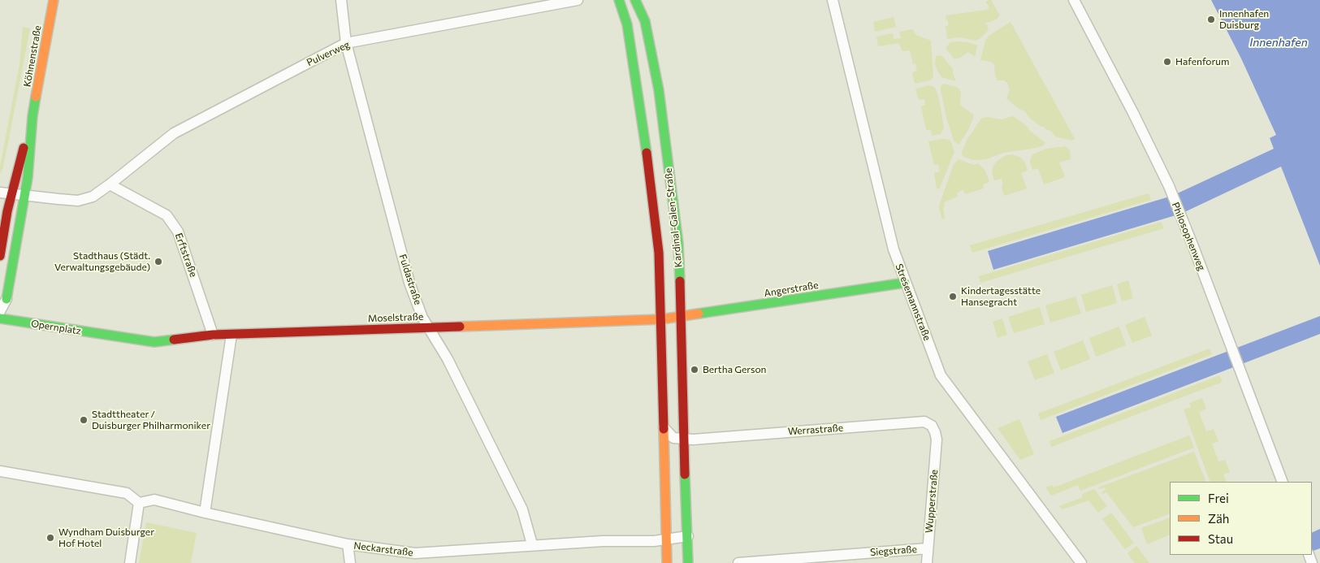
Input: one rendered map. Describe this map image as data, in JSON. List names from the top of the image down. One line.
{"streets":{"main road":["Köhnenstraße","Kardinal-Galen-Straße","Angerstraße","Moselstraße","Opernplatz"],"street":["Pulverweg","Philosophenweg","Erftstraße","Fuldastraße","Stresemannstraße","Werrastraße","Wupperstraße","Neckarstraße","Siegstraße"]},"crossings":[["Pulverweg","Köhnenstraße"],["Pulverweg","Erftstraße"],["Pulverweg","Fuldastraße"],["Kardinal-Galen-Straße","Angerstraße"],["Kardinal-Galen-Straße","Moselstraße"],["Kardinal-Galen-Straße","Werrastraße"],["Kardinal-Galen-Straße","Neckarstraße"],["Erftstraße","Moselstraße"],["Fuldastraße","Moselstraße"],["Fuldastraße","Neckarstraße"],["Angerstraße","Stresemannstraße"],["Angerstraße","Moselstraße"],["Moselstraße","Opernplatz"],["Werrastraße","Wupperstraße"],["Wupperstraße","Siegstraße"]],"water":["Innenhafen"],"places":["Innenhafen Duisburg","Hafenforum","Stadthaus (Städt. Verwaltungsgebäude)","Kindertagesstätte Hansegracht","Bertha Gerson","Stadttheater / Duisburger Philharmoniker","Wyndham Duisburger Hof Hotel"],"legend":["Frei","Zäh","Stau"]}
